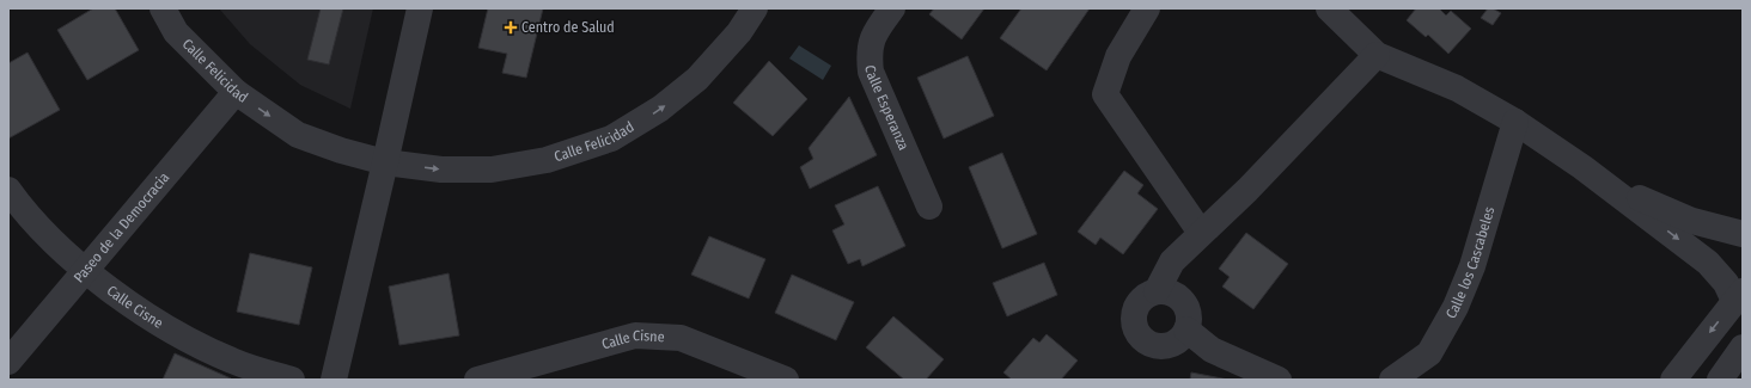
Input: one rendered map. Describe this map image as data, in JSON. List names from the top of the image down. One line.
{"streets":{"street":["Calle Felicidad","Calle Esperanza","Paseo de la Democracia","Calle los Cascabeles","Calle Cisne"]},"crossings":[["Calle Felicidad","Paseo de la Democracia"],["Paseo de la Democracia","Calle Cisne"]],"one_way":["Calle Felicidad"],"places":{"health":["Centro de Salud"]}}
